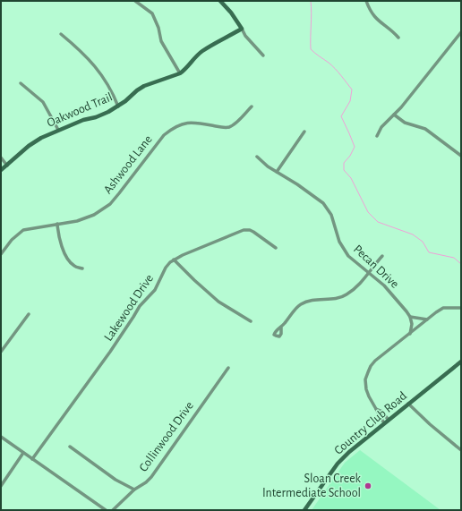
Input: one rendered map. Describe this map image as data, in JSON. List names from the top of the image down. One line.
{"streets":{"street":["Oakwood Trail","Ashwood Lane","Pecan Drive","Lakewood Drive","Country Club Road","Collinwood Drive"]},"places":["Sloan Creek Intermediate School"]}
